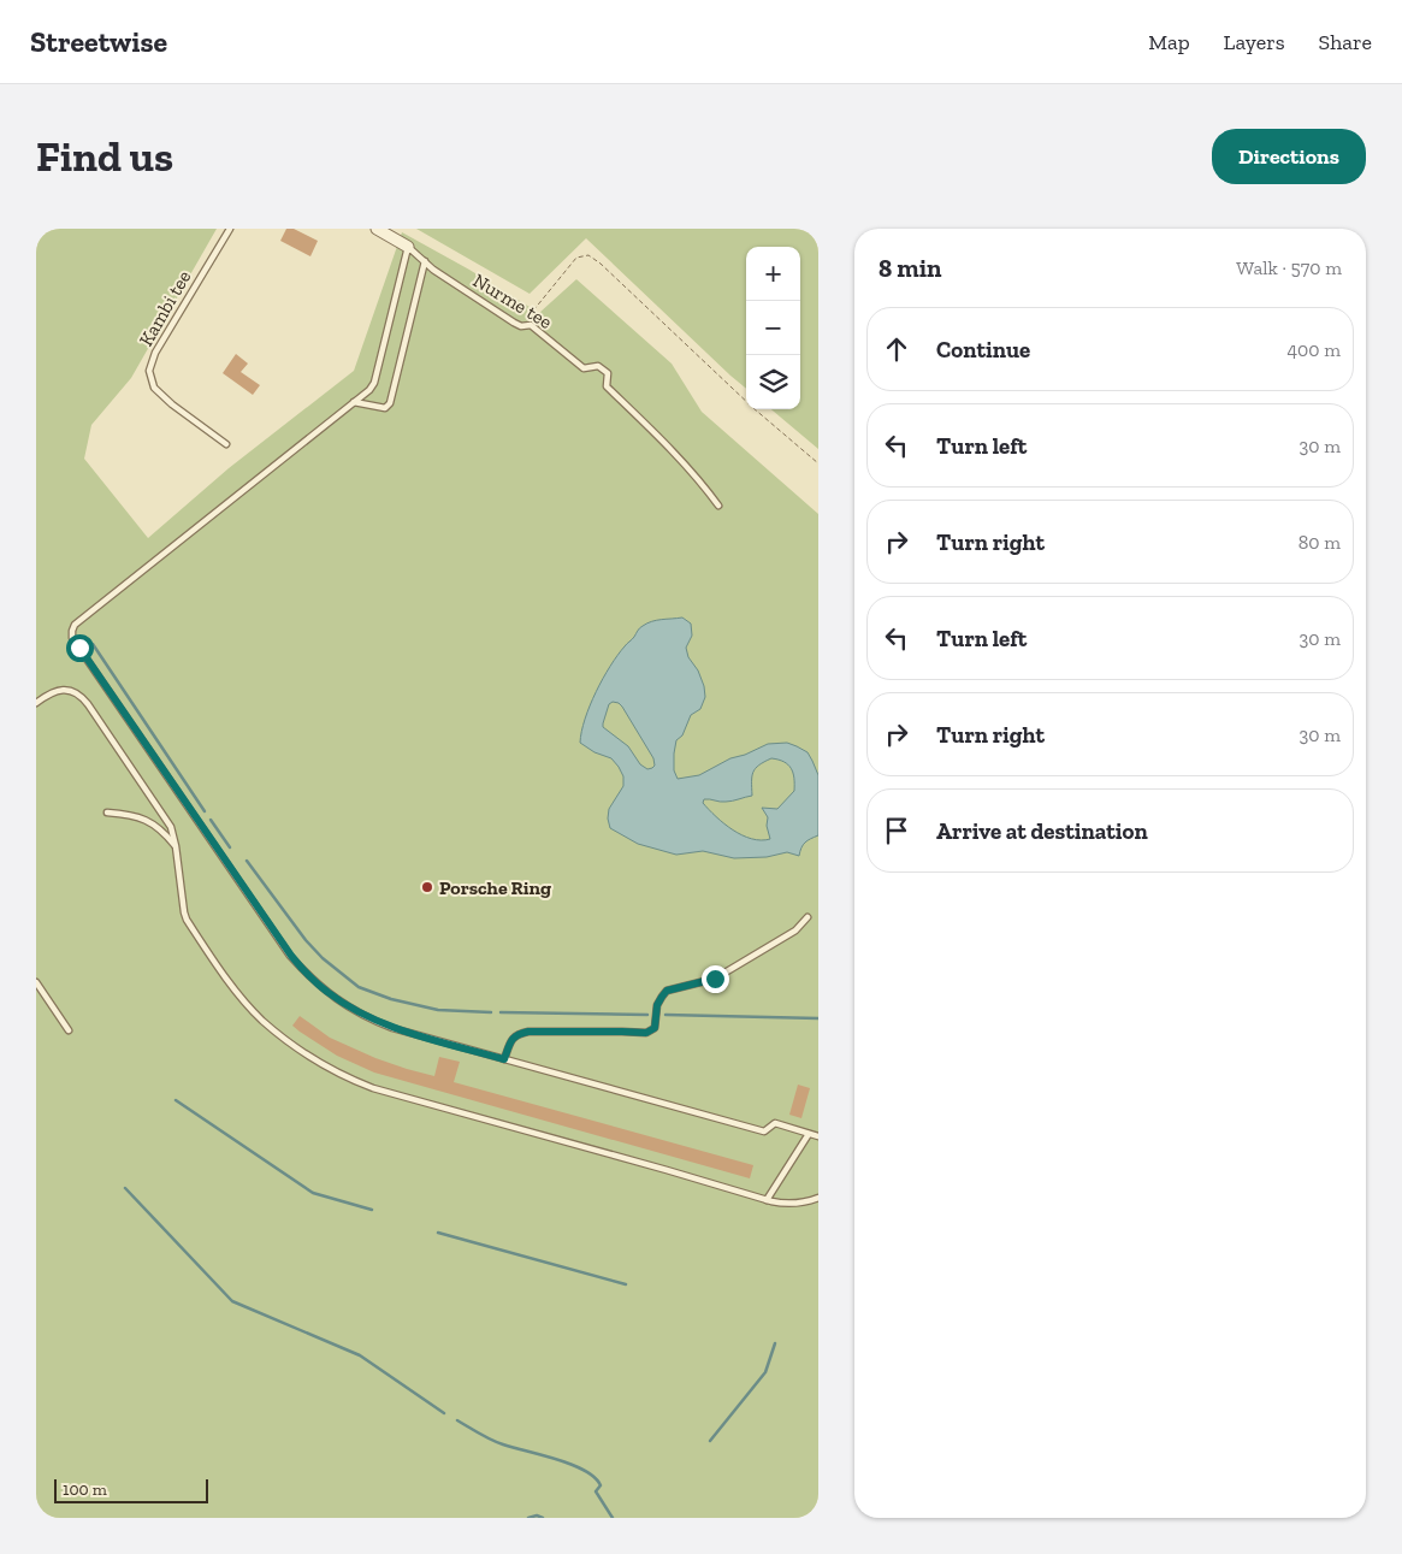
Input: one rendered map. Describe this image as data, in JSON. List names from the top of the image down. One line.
{"streets":{"lane":["Nurme tee","Kambi tee"]},"places":["Porsche Ring"],"scale_bar":"100 m","page":{"header":"Streetwise","nav":["Map","Layers","Share"],"buttons":"Directions","title":"Find us","heading":["8 min","Walk · 570 m"],"map_buttons":["+","−"],"list":[["Continue","400 m"],["Turn left","30 m"],["Turn right","80 m"],["Turn left","30 m"],["Turn right","30 m"],"Arrive at destination"],"scale":"100 m"}}
